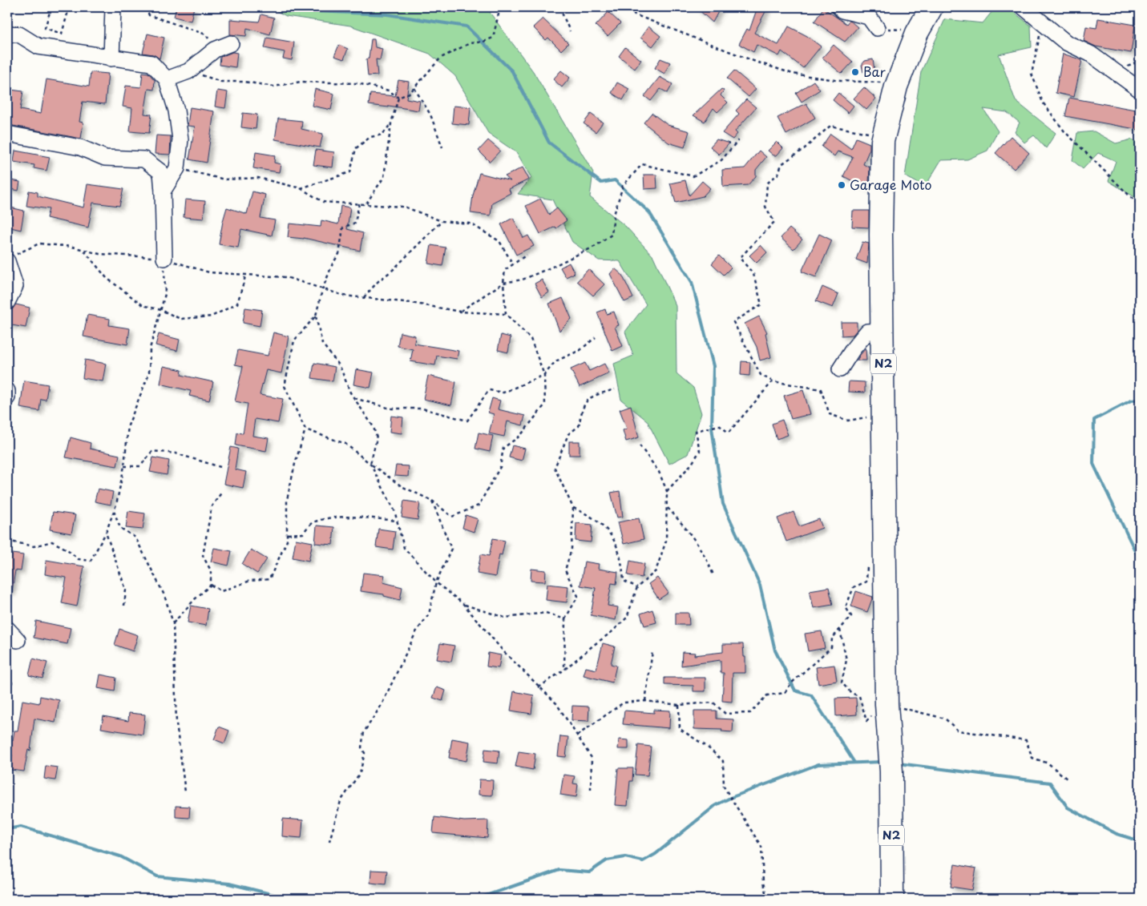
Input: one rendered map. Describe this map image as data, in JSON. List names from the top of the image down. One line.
{"streets":{"highway":["N2"]},"places":["Bar","Garage Moto"]}
